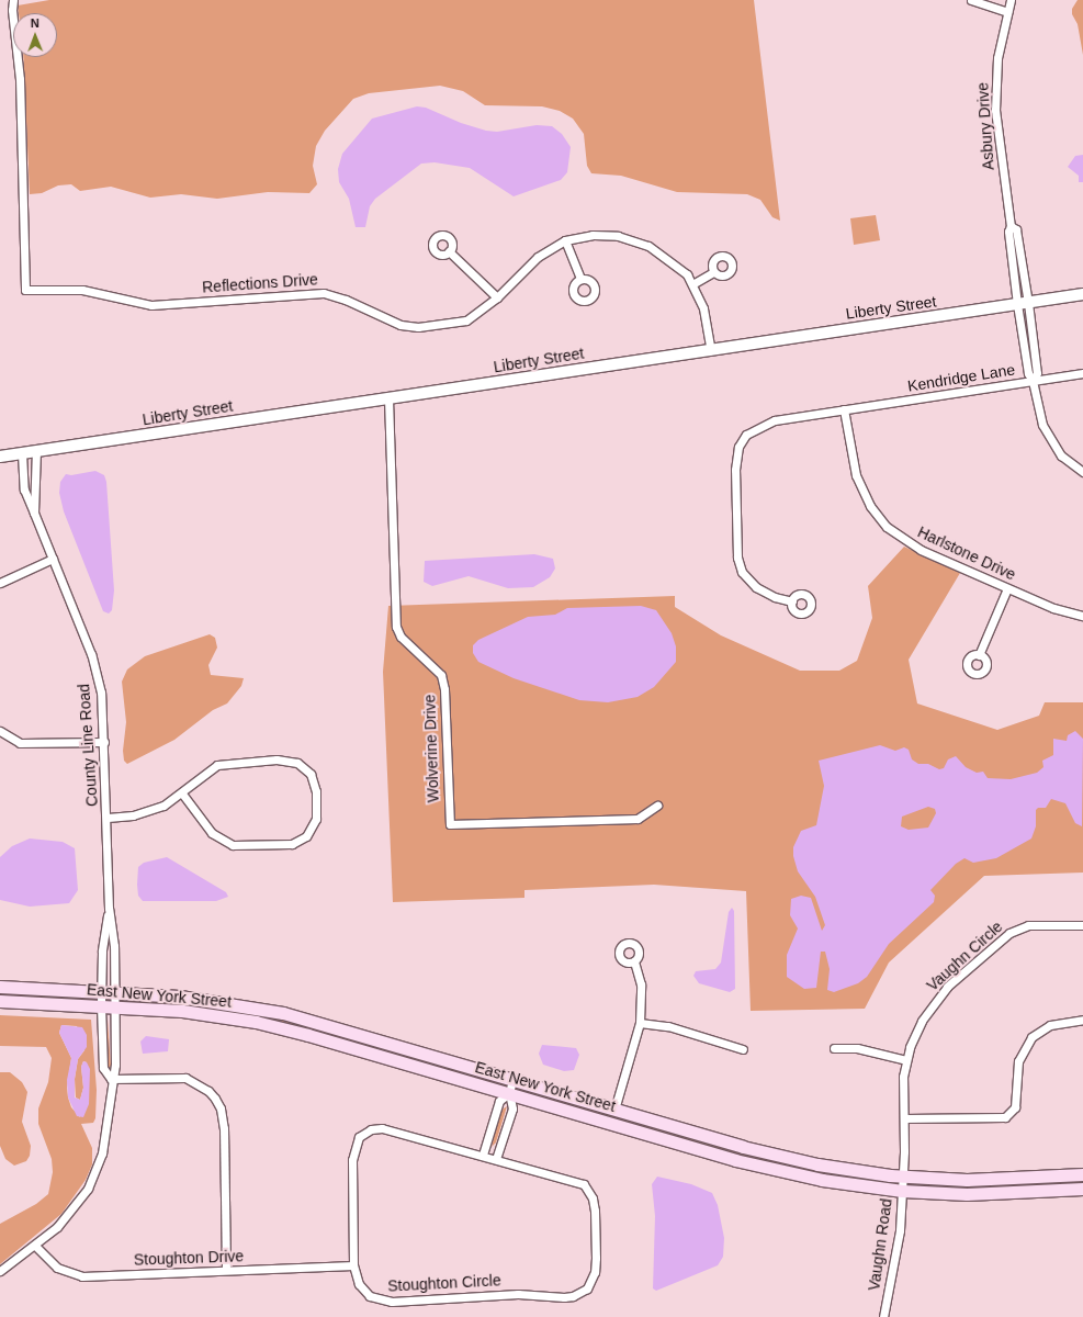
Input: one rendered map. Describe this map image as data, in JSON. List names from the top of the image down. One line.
{"streets":{"main road":["East New York Street"],"street":["Asbury Drive","Reflections Drive","Liberty Street","Kendridge Lane","Harlstone Drive","County Line Road","Wolverine Drive","Vaughn Circle","Vaughn Road","Stoughton Drive","Stoughton Circle"]},"crossings":[["Asbury Drive","Liberty Street"],["Asbury Drive","Kendridge Lane"],["Reflections Drive","Liberty Street"],["Liberty Street","County Line Road"],["Liberty Street","Wolverine Drive"],["Kendridge Lane","Harlstone Drive"],["County Line Road","East New York Street"],["Vaughn Circle","East New York Street"],["Vaughn Circle","Vaughn Road"],["East New York Street","Vaughn Road"],["Stoughton Drive","Stoughton Circle"]],"north":"top"}
